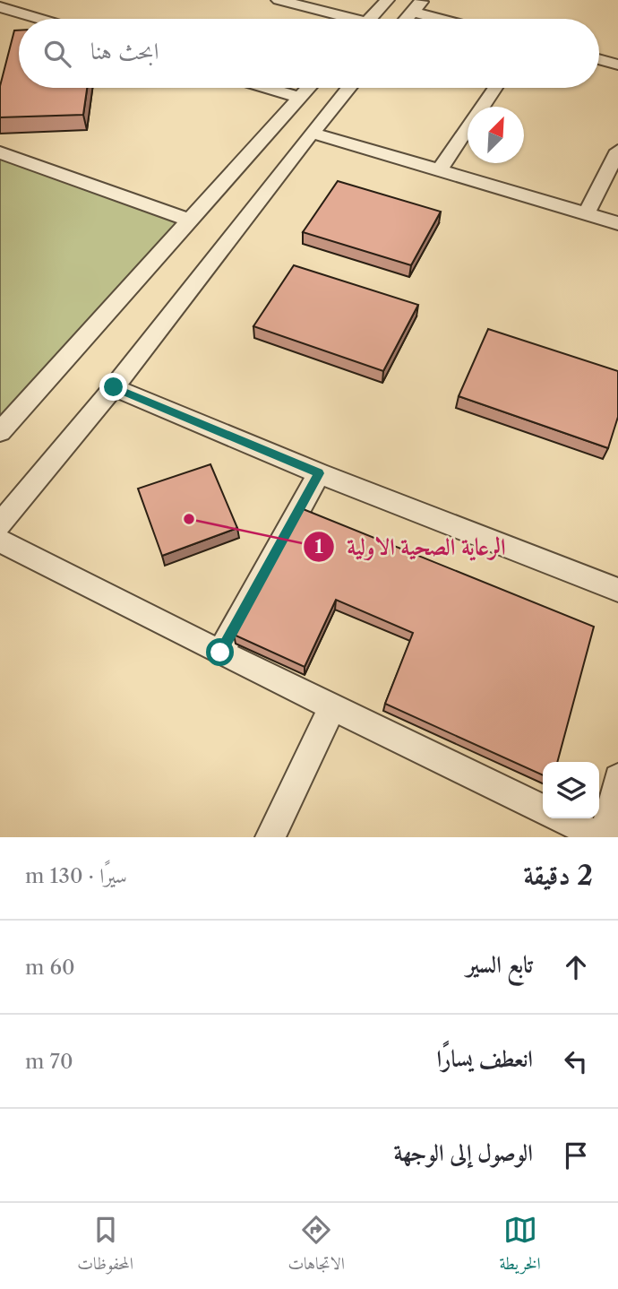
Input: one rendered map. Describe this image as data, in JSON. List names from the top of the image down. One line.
{"places":["الرعاية الصحية الاولية"],"north":"top right","page":{"search":"ابحث هنا","heading":["2 دقيقة","سيرًا · 130 m"],"list":[["تابع السير","60 m"],["انعطف يسارًا","70 m"],"الوصول إلى الوجهة"],"nav":["الخريطة","الاتجاهات","المحفوظات"]}}
